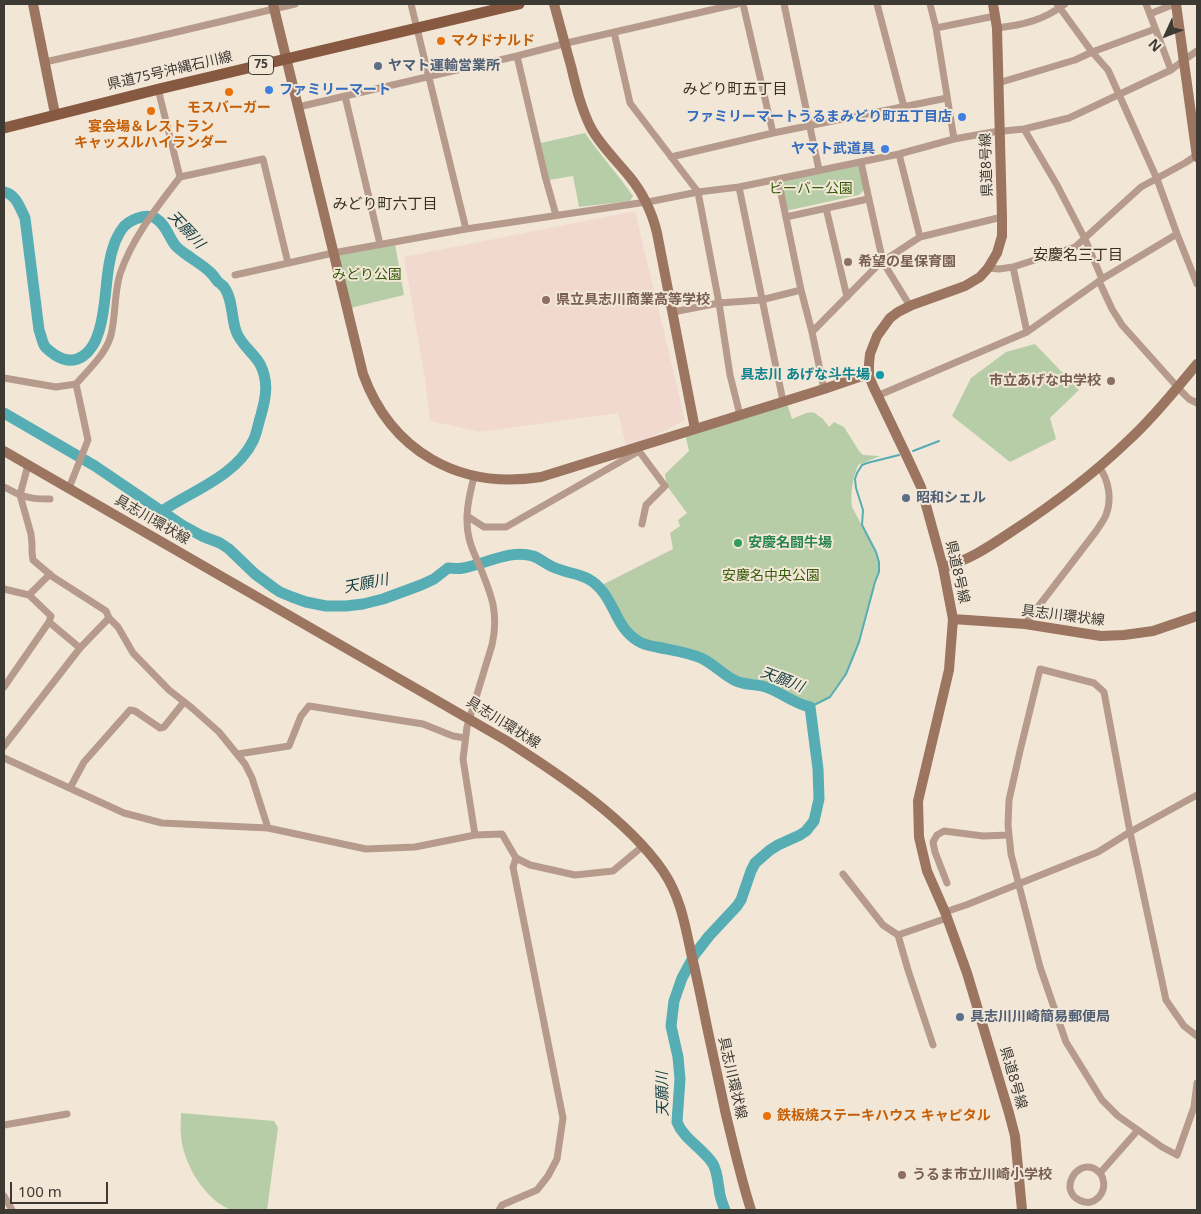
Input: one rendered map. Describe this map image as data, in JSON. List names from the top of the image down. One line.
{"streets":{"main road":["75","県道75号沖縄石川線","県道8号線","具志川環状線"]},"crossings":[["県道8号線","具志川環状線"]],"districts":["みどり町五丁目","みどり町六丁目","安慶名三丁目"],"water":["天願川"],"parks":["ビーバー公園","みどり公園","安慶名中央公園"],"places":["マクドナルド","ヤマト運輸営業所","ファミリーマート","モスバーガー","宴会場＆レストラン キャッスルハイランダー","ファミリーマートうるまみどり町五丁目店","ヤマト武道具","希望の星保育園","県立具志川商業高等学校","具志川 あげな斗牛場","市立あげな中学校","昭和シェル","安慶名闘牛場","具志川川崎簡易郵便局","鉄板焼ステーキハウス キャピタル","うるま市立川崎小学校"],"scale_bar":"100 m","north":"bottom left"}
